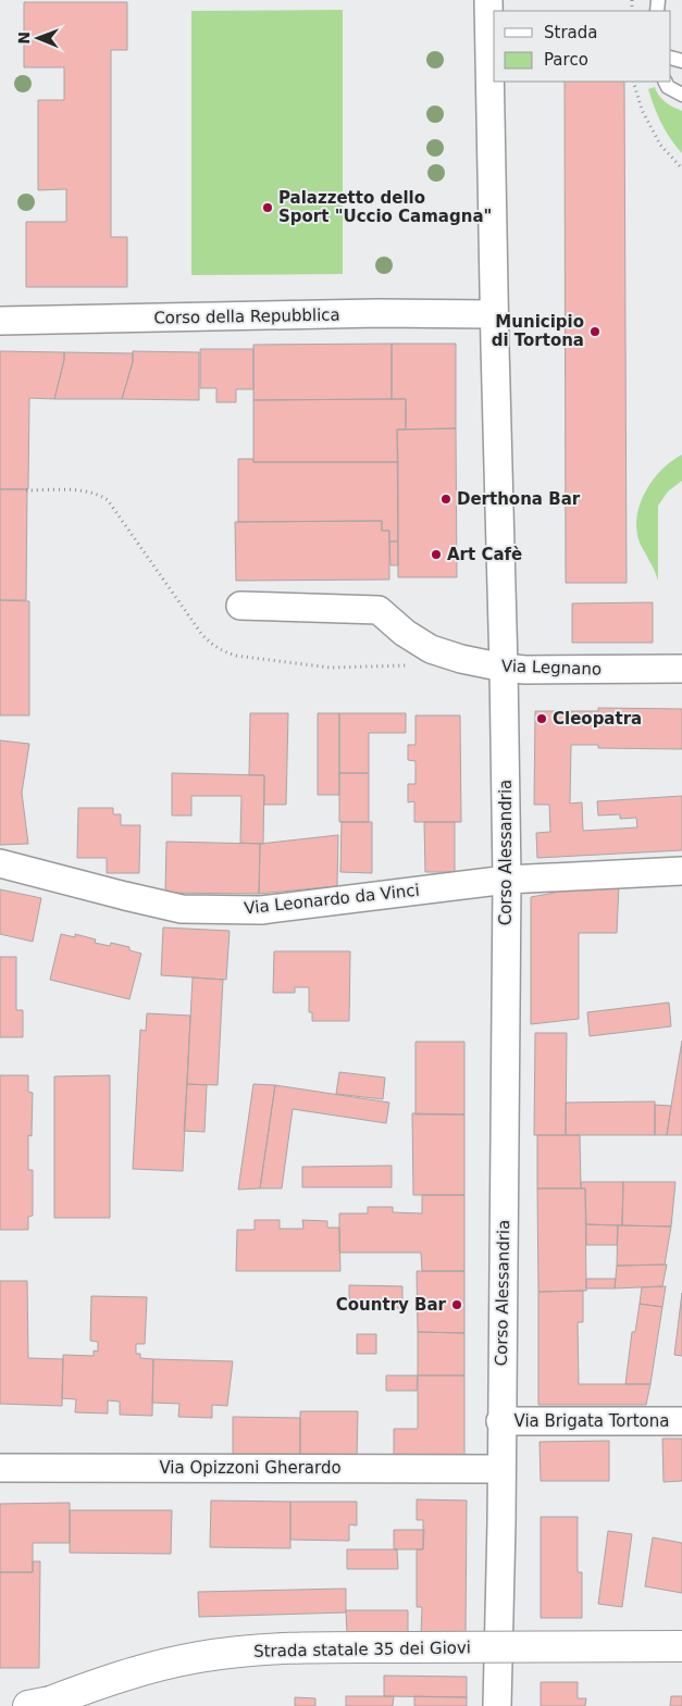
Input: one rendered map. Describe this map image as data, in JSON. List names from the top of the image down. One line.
{"streets":{"main road":["Strada statale 35 dei Giovi"],"street":["Corso della Repubblica","Via Legnano","Corso Alessandria","Via Leonardo da Vinci","Via Brigata Tortona","Via Opizzoni Gherardo"]},"crossings":[["Corso della Repubblica","Corso Alessandria"],["Via Legnano","Corso Alessandria"],["Corso Alessandria","Via Leonardo da Vinci"],["Corso Alessandria","Via Brigata Tortona"],["Corso Alessandria","Via Opizzoni Gherardo"]],"places":["Palazzetto dello Sport \"Uccio Camagna\"","Municipio di Tortona","Derthona Bar","Art Cafè","Cleopatra","Country Bar"],"legend":["Strada","Parco"],"north":"left"}
